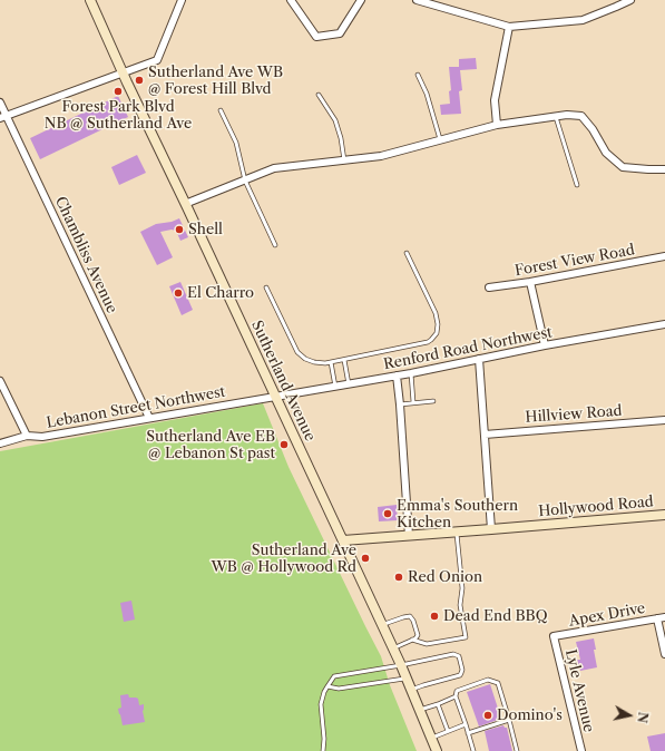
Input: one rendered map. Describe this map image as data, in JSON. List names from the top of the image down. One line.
{"streets":{"street":["Chambliss Avenue","Forest View Road","Renford Road Northwest","Sutherland Avenue","Lebanon Street Northwest","Hillview Road","Hollywood Road","Apex Drive","Lyle Avenue"]},"crossings":[["Chambliss Avenue","Lebanon Street Northwest"],["Renford Road Northwest","Sutherland Avenue"],["Renford Road Northwest","Lebanon Street Northwest"],["Sutherland Avenue","Lebanon Street Northwest"],["Sutherland Avenue","Hollywood Road"],["Apex Drive","Lyle Avenue"]],"places":["Sutherland Ave WB @ Forest Hill Blvd","Forest Park Blvd NB @ Sutherland Ave","Shell","El Charro","Sutherland Ave EB @ Lebanon St past","Emma's Southern Kitchen","Sutherland Ave WB @ Hollywood Rd","Red Onion","Dead End BBQ","Domino's"],"north":"right"}
